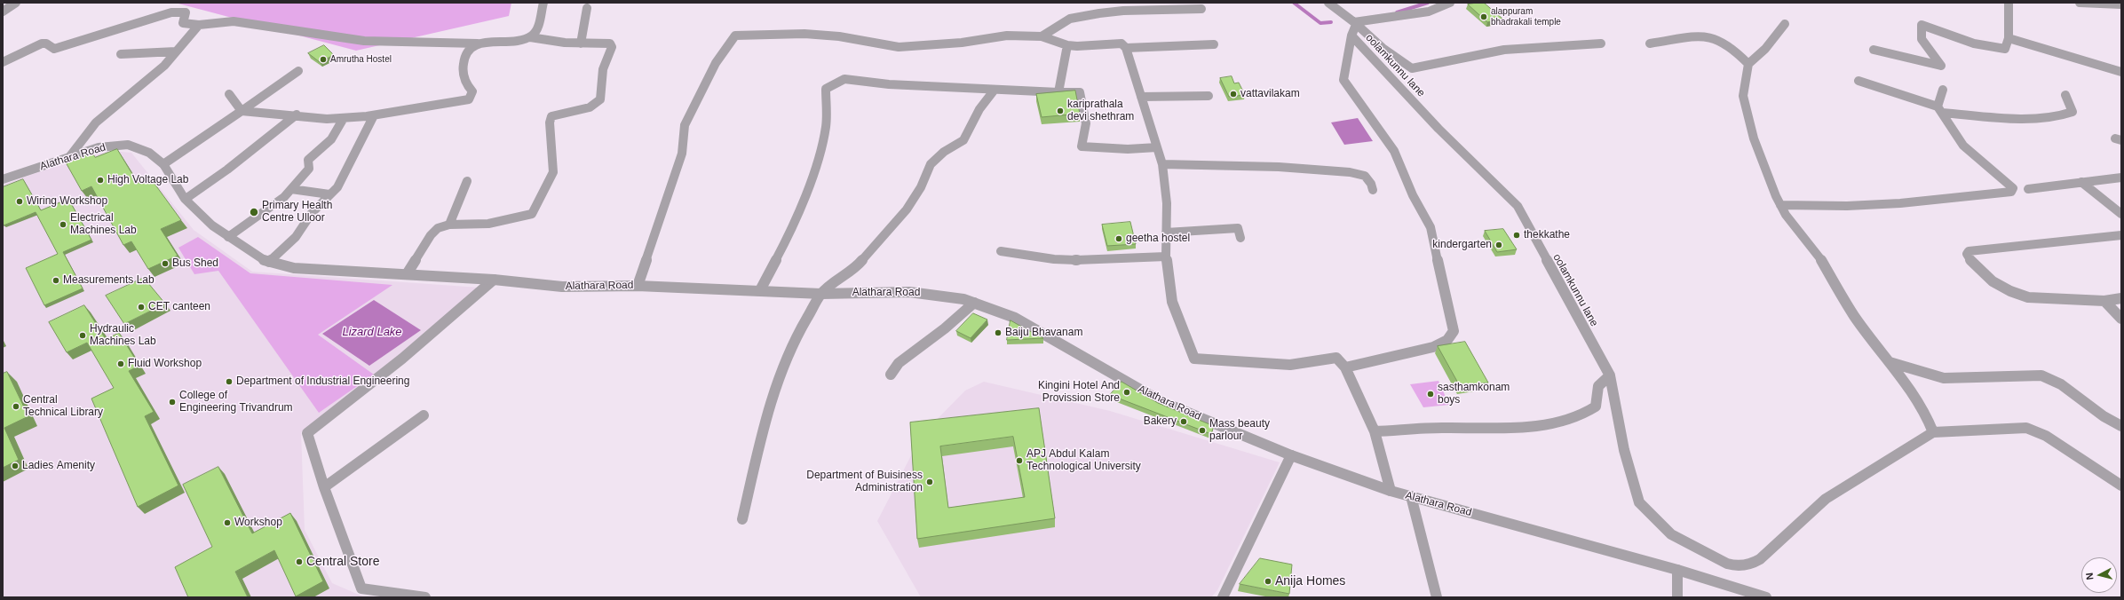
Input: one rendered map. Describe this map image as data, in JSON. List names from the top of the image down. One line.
{"streets":{"street":["oolamkunnu lane","Alathara Road"]},"water":["Lizard Lake"],"places":["alappuram bhadrakali temple","Amrutha Hostel","vattavilakam","kariprathala devi shethram","High Voltage Lab","Wiring Workshop","Primary Health Centre Ulloor","Electrical Machines Lab","thekkathe","geetha hostel","kindergarten","Bus Shed","Measurements Lab","CET canteen","Baiju Bhavanam","Hydraulic Machines Lab","Fluid Workshop","Department of Industrial Engineering","Kingini Hotel And Provission Store","sasthamkonam boys","College of Engineering Trivandrum","Central Technical Library","Bakery","Mass beauty parlour","APJ Abdul Kalam Technological University","Ladies Amenity","Department of Buisiness Administration","Workshop","Central Store","Anija Homes"],"north":"left"}
